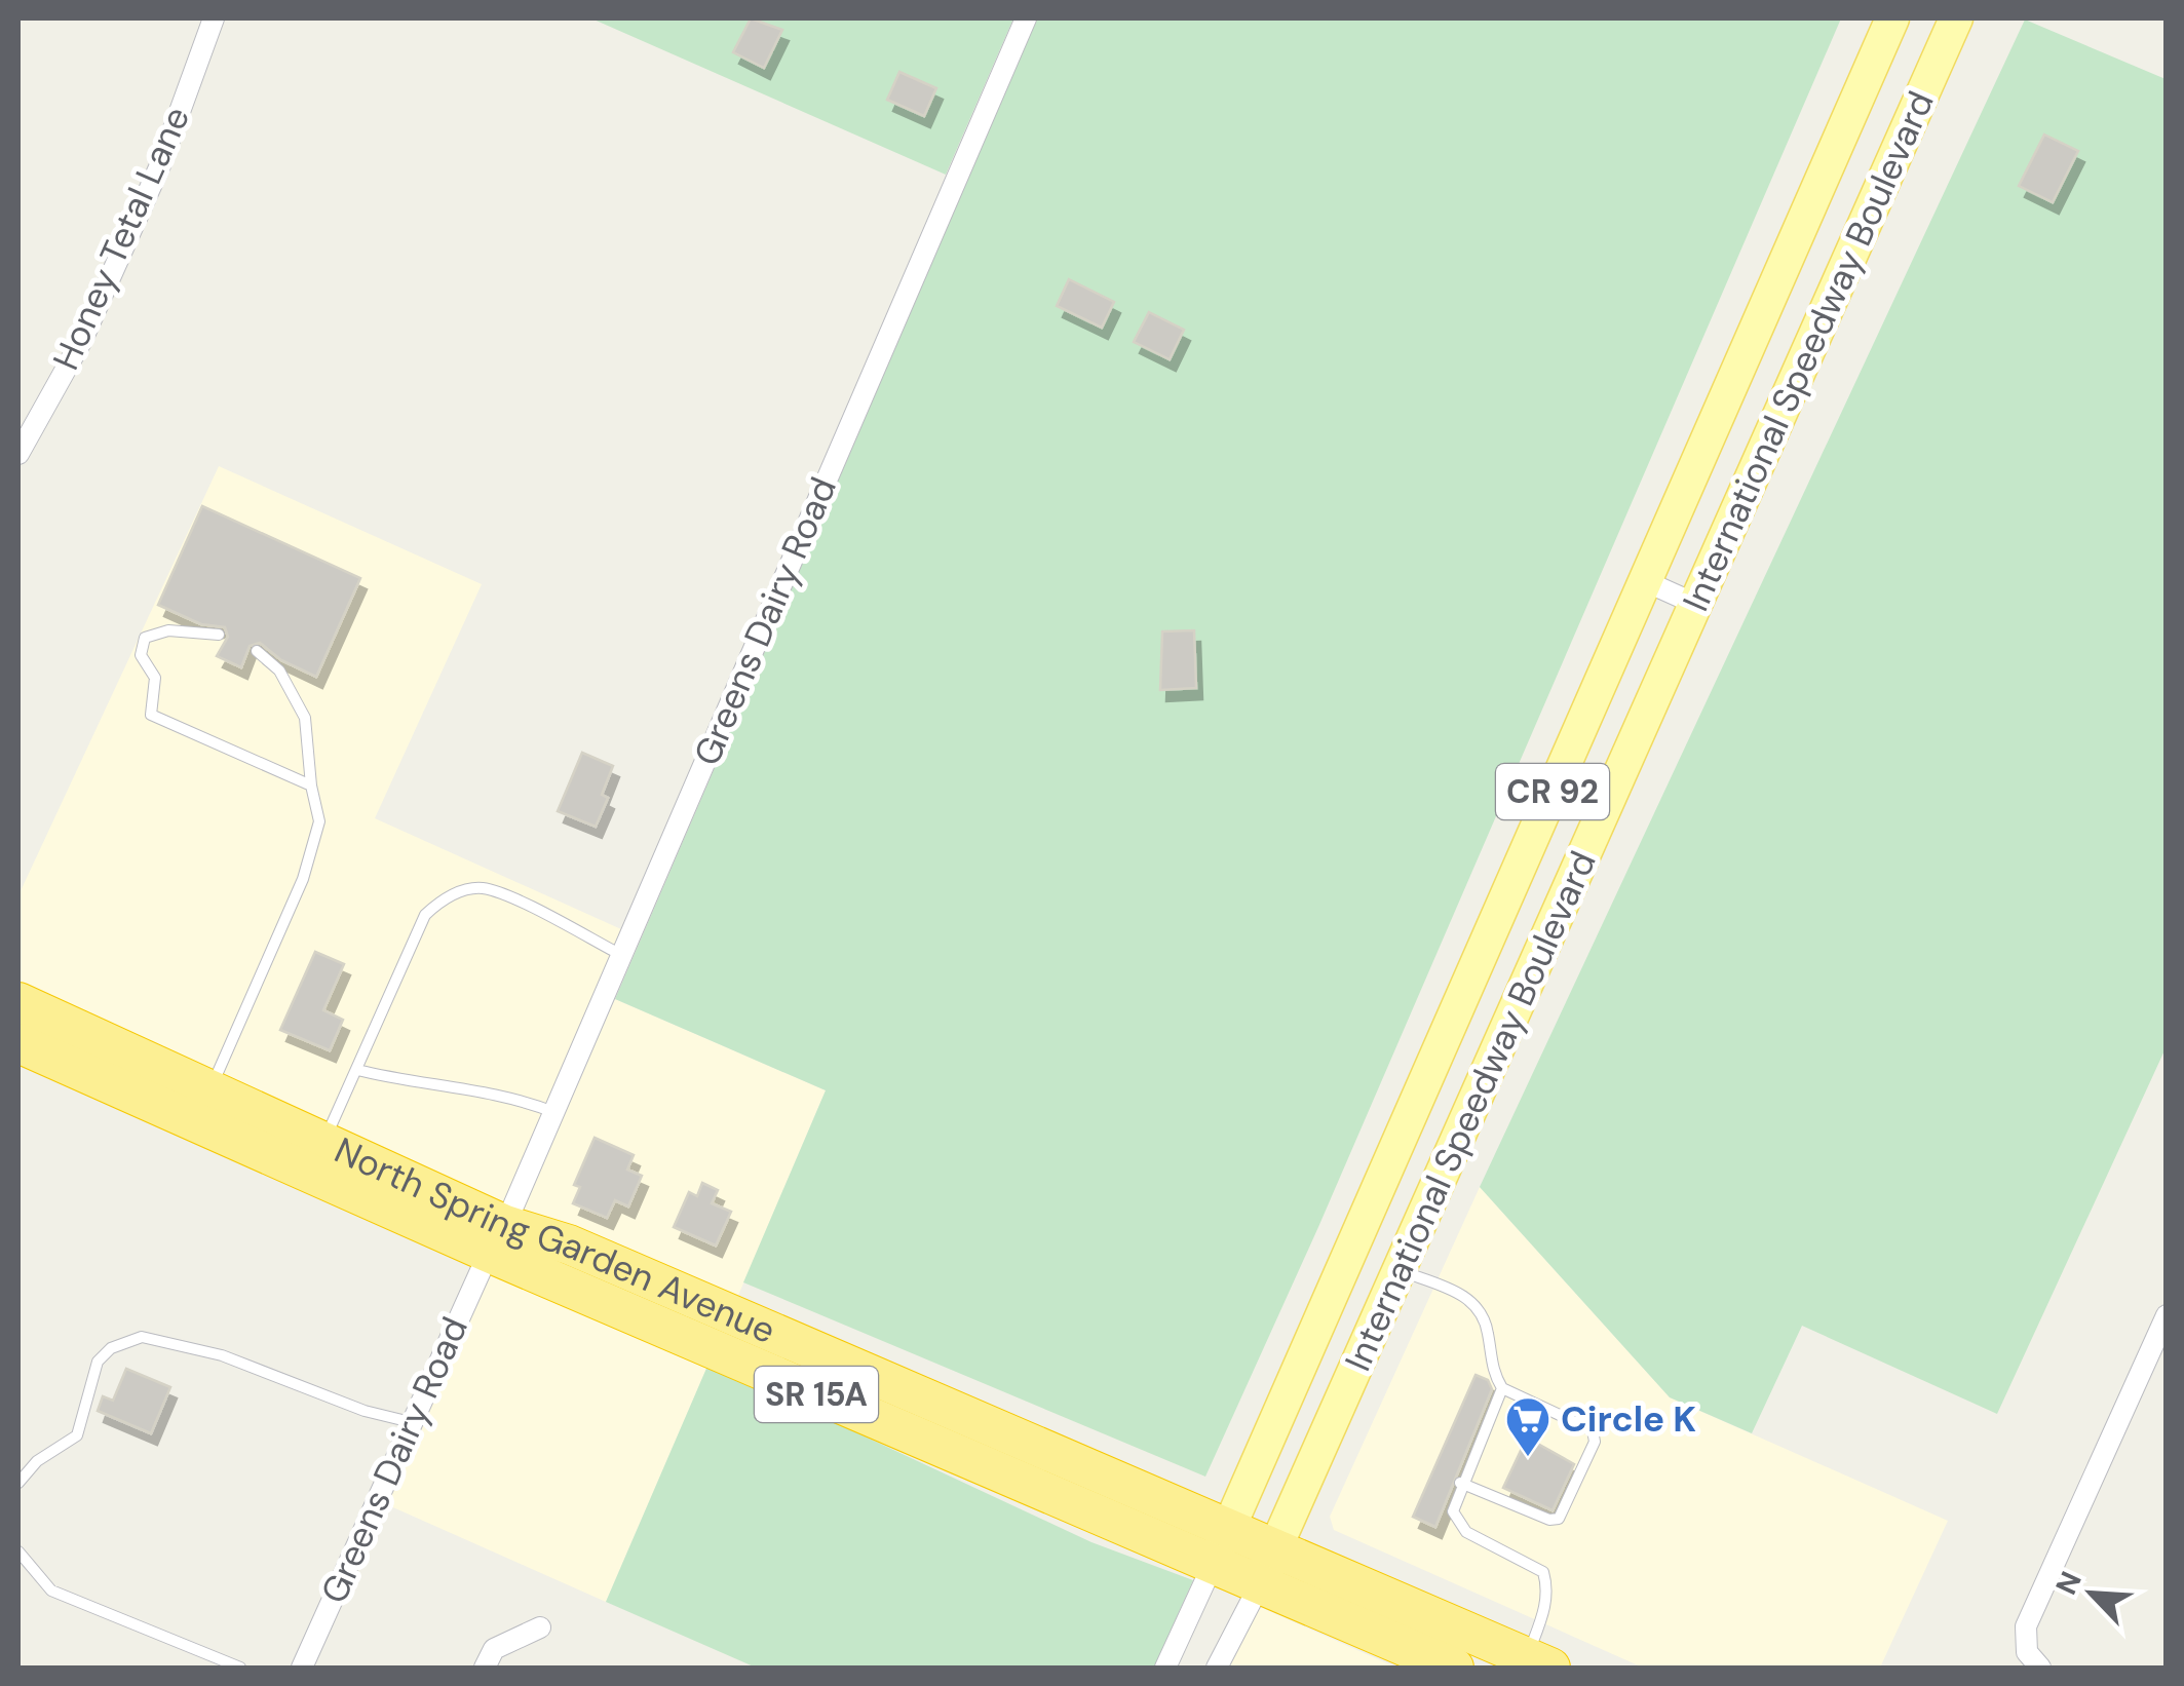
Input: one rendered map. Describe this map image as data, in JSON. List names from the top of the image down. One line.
{"streets":{"highway":["North Spring Garden Avenue","SR 15A"],"main road":["International Speedway Boulevard","CR 92"],"street":["Honey Tetal Lane","Greens Dairy Road"]},"crossings":[["International Speedway Boulevard","North Spring Garden Avenue"],["Greens Dairy Road","North Spring Garden Avenue"]],"places":{"supermarket":["Circle K"]},"north":"top left"}
